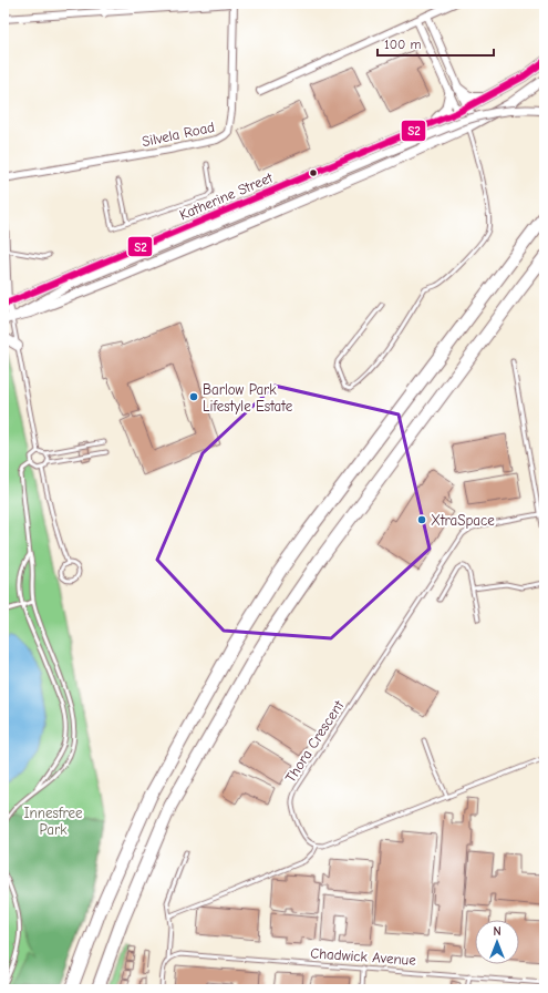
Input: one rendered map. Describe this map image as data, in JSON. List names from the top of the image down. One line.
{"streets":{"main road":["Katherine Street"],"street":["Silvela Road"],"lane":["Thora Crescent","Chadwick Avenue"]},"parks":["Innesfree Park"],"places":["Barlow Park Lifestyle Estate","XtraSpace"],"lines":["transit line S2"],"scale_bar":"100 m","north":"top"}
